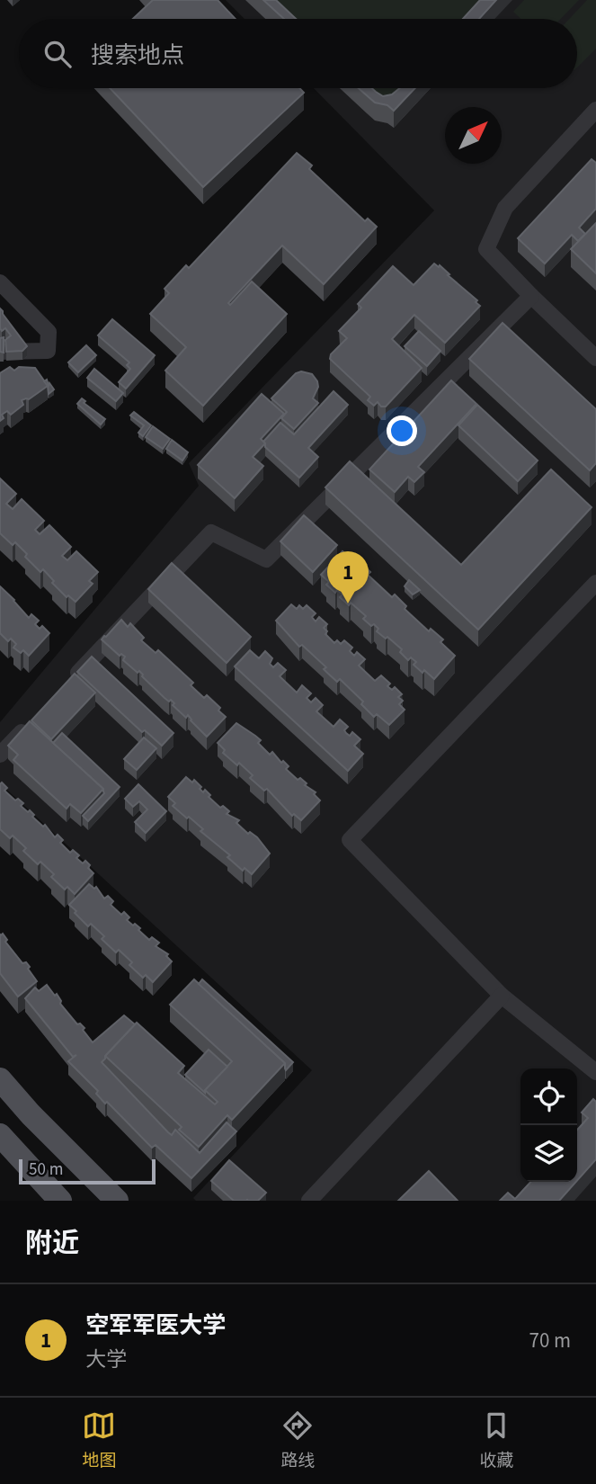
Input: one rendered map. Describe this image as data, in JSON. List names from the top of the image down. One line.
{"scale_bar":"50 m","north":"top right","page":{"search":"搜索地点","pins":"1","scale":"50 m","heading":"附近","list":[{"mark":"1","name":"空军军医大学","note":"大学","value":"70 m"}],"nav":["地图","路线","收藏"]}}
